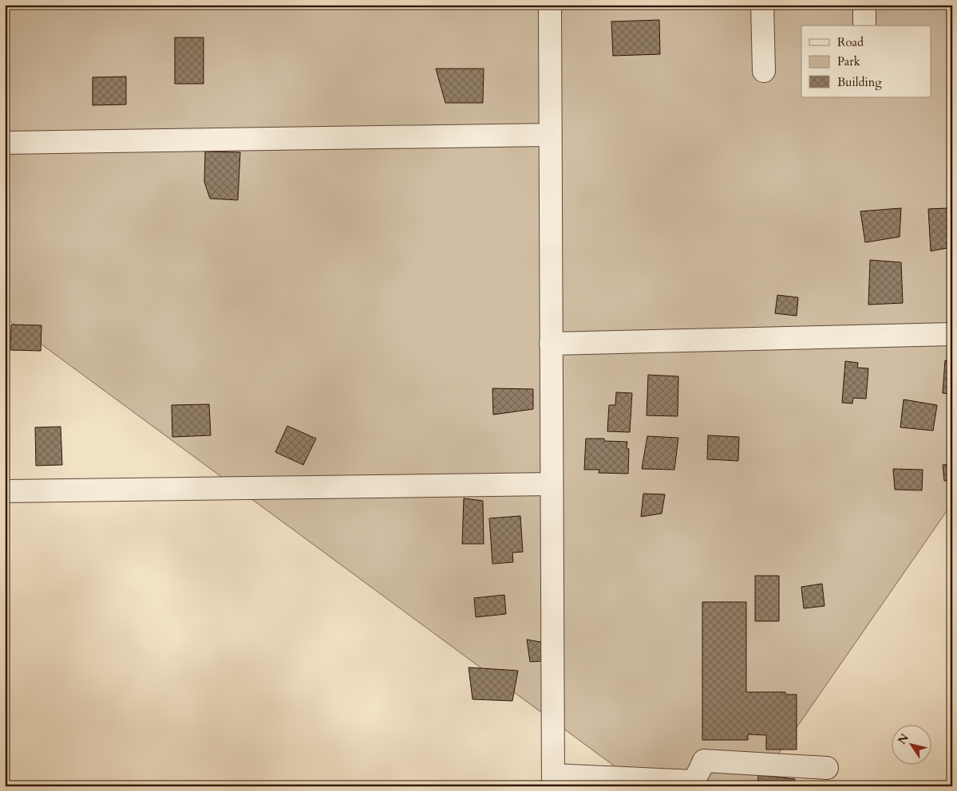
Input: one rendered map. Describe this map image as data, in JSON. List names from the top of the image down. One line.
{"legend":["Road","Park","Building"],"north":"top left"}
